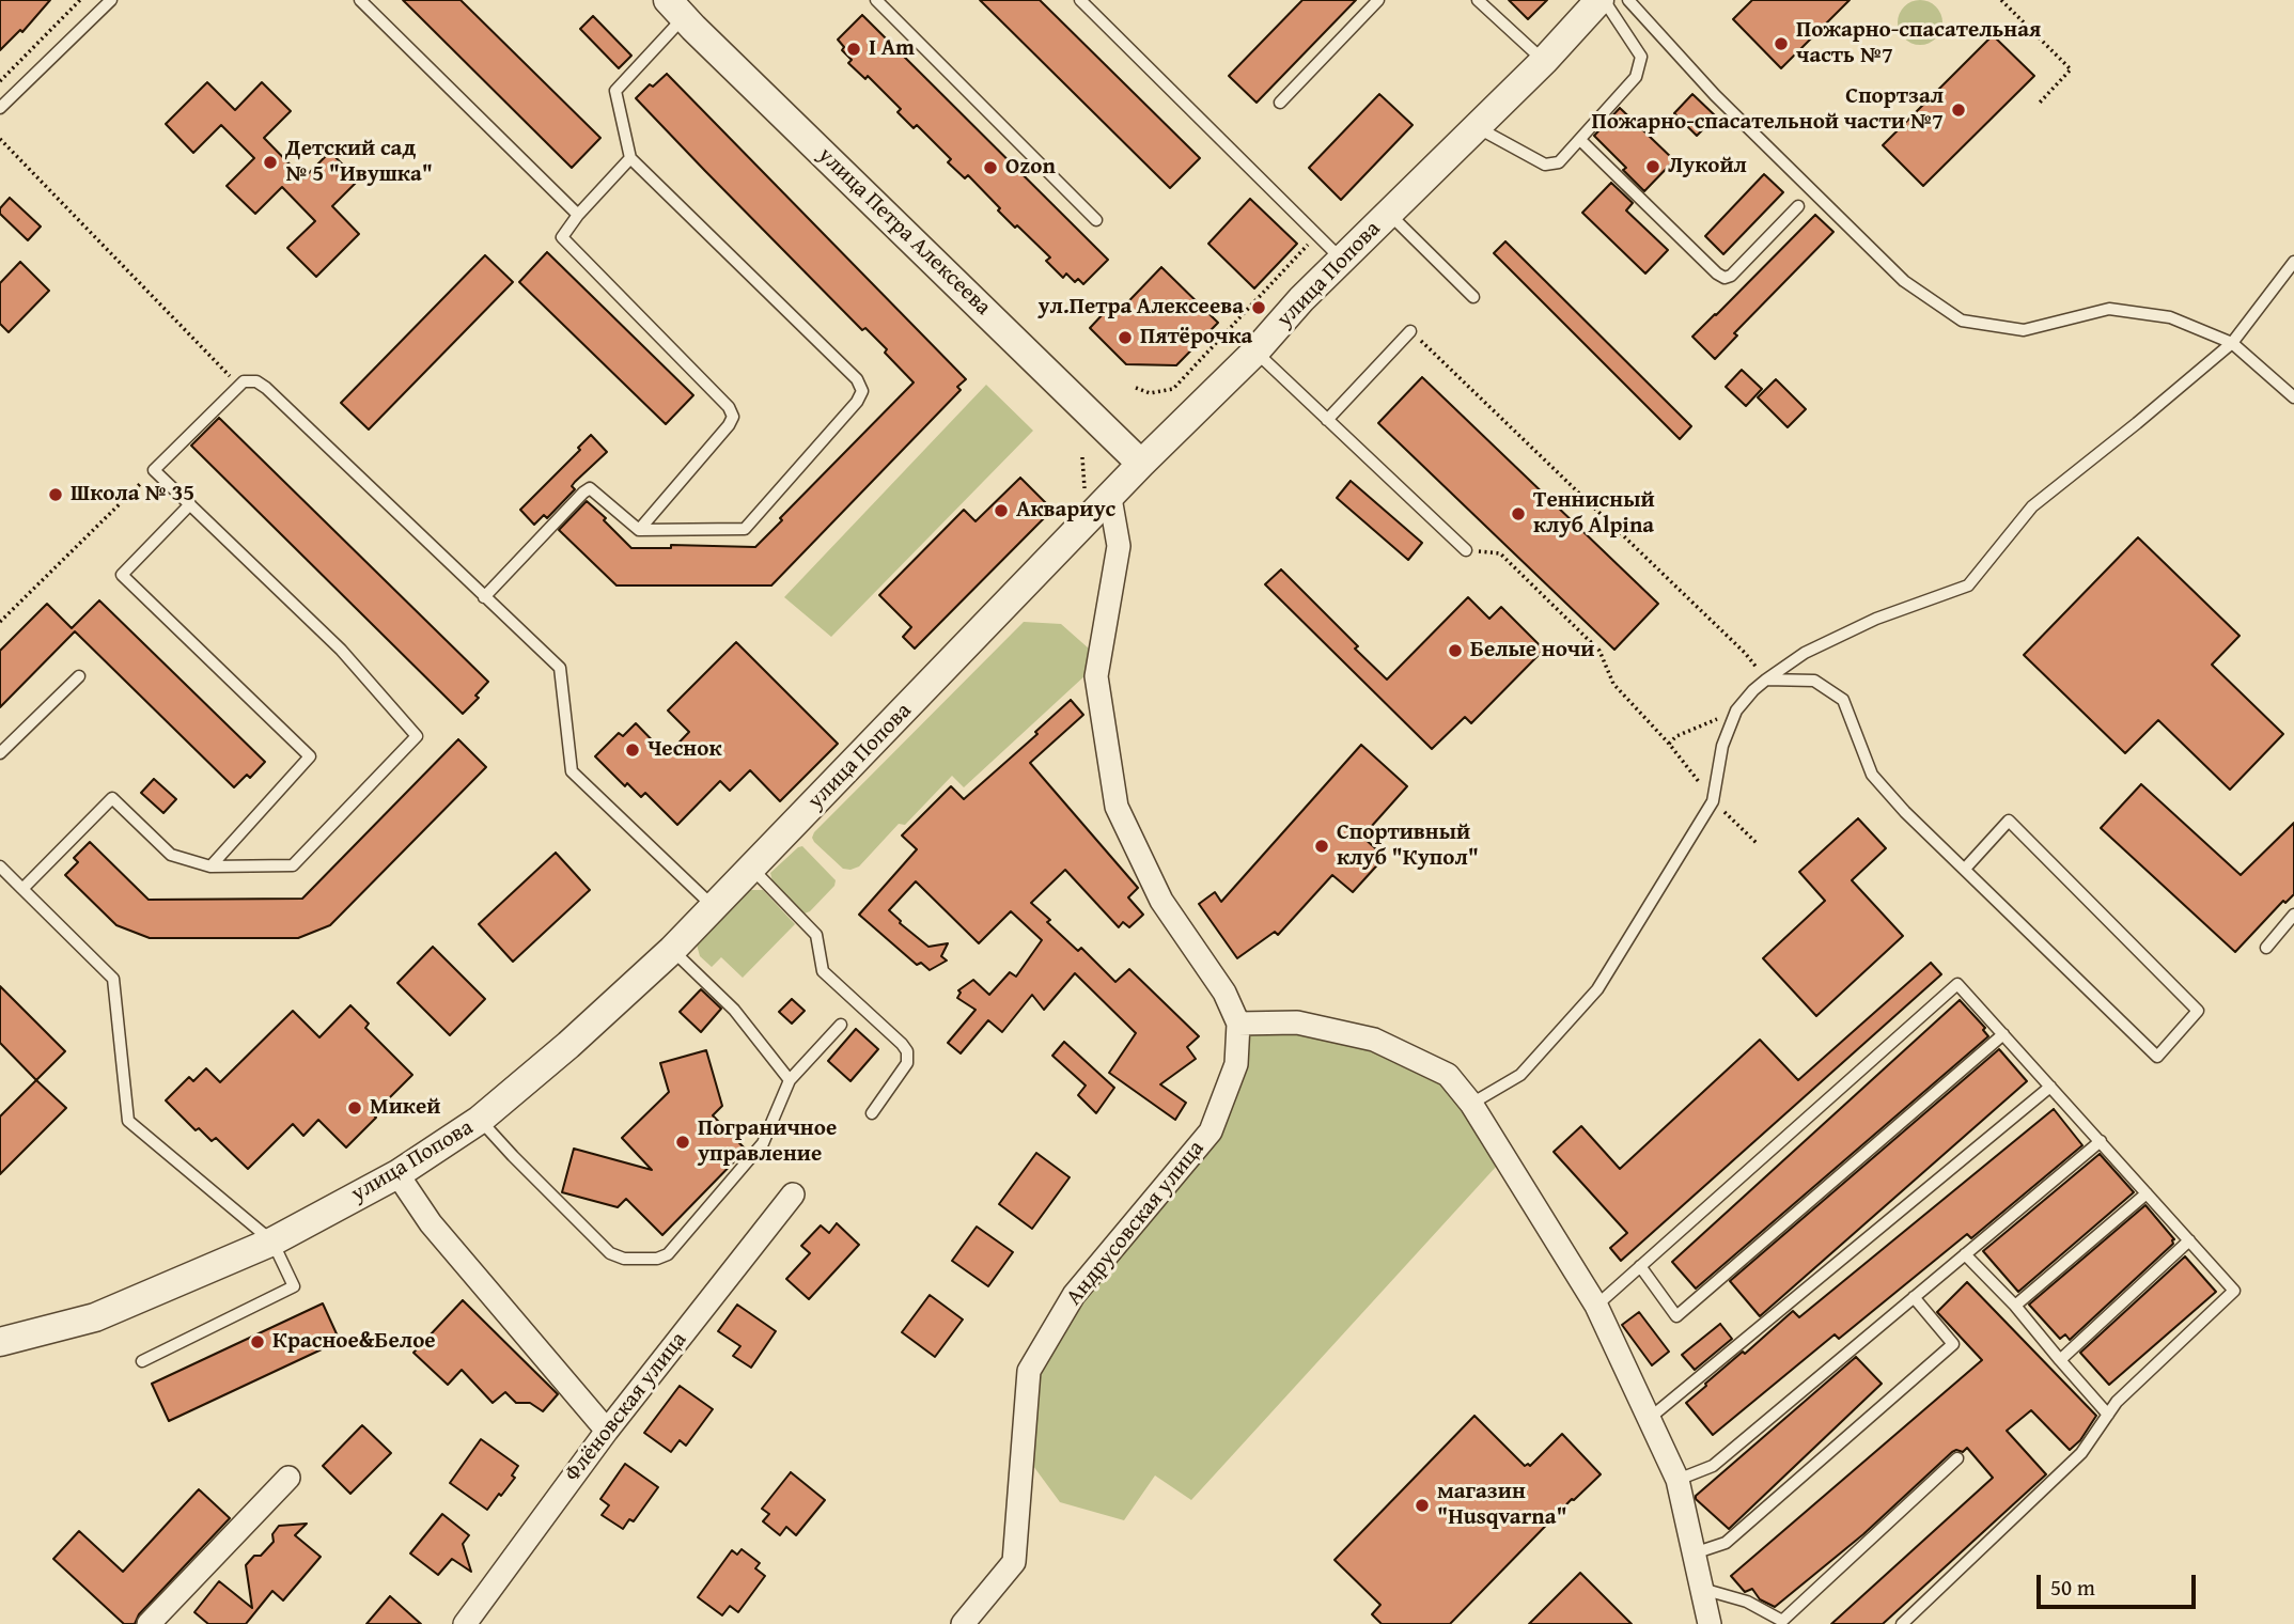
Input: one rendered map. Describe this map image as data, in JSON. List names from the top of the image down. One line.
{"streets":{"street":["улица Петра Алексеева","улица Попова","Андрусовская улица","Флёновская улица"]},"crossings":[["улица Петра Алексеева","улица Попова"]],"places":["Пожарно-спасательная часть №7","I Am","Спортзал Пожарно-спасательной части №7","Детский сад № 5 \"Ивушка\"","Лукойл","Ozon","ул.Петра Алексеева","Пятёрочка","Школа № 35","Аквариус","Теннисный клуб Alpina","Белые ночи","Чеснок","Спортивный клуб \"Купол\"","Микей","Пограничное управление","Красное&Белое","магазин \"Husqvarna\""],"scale_bar":"50 m"}
